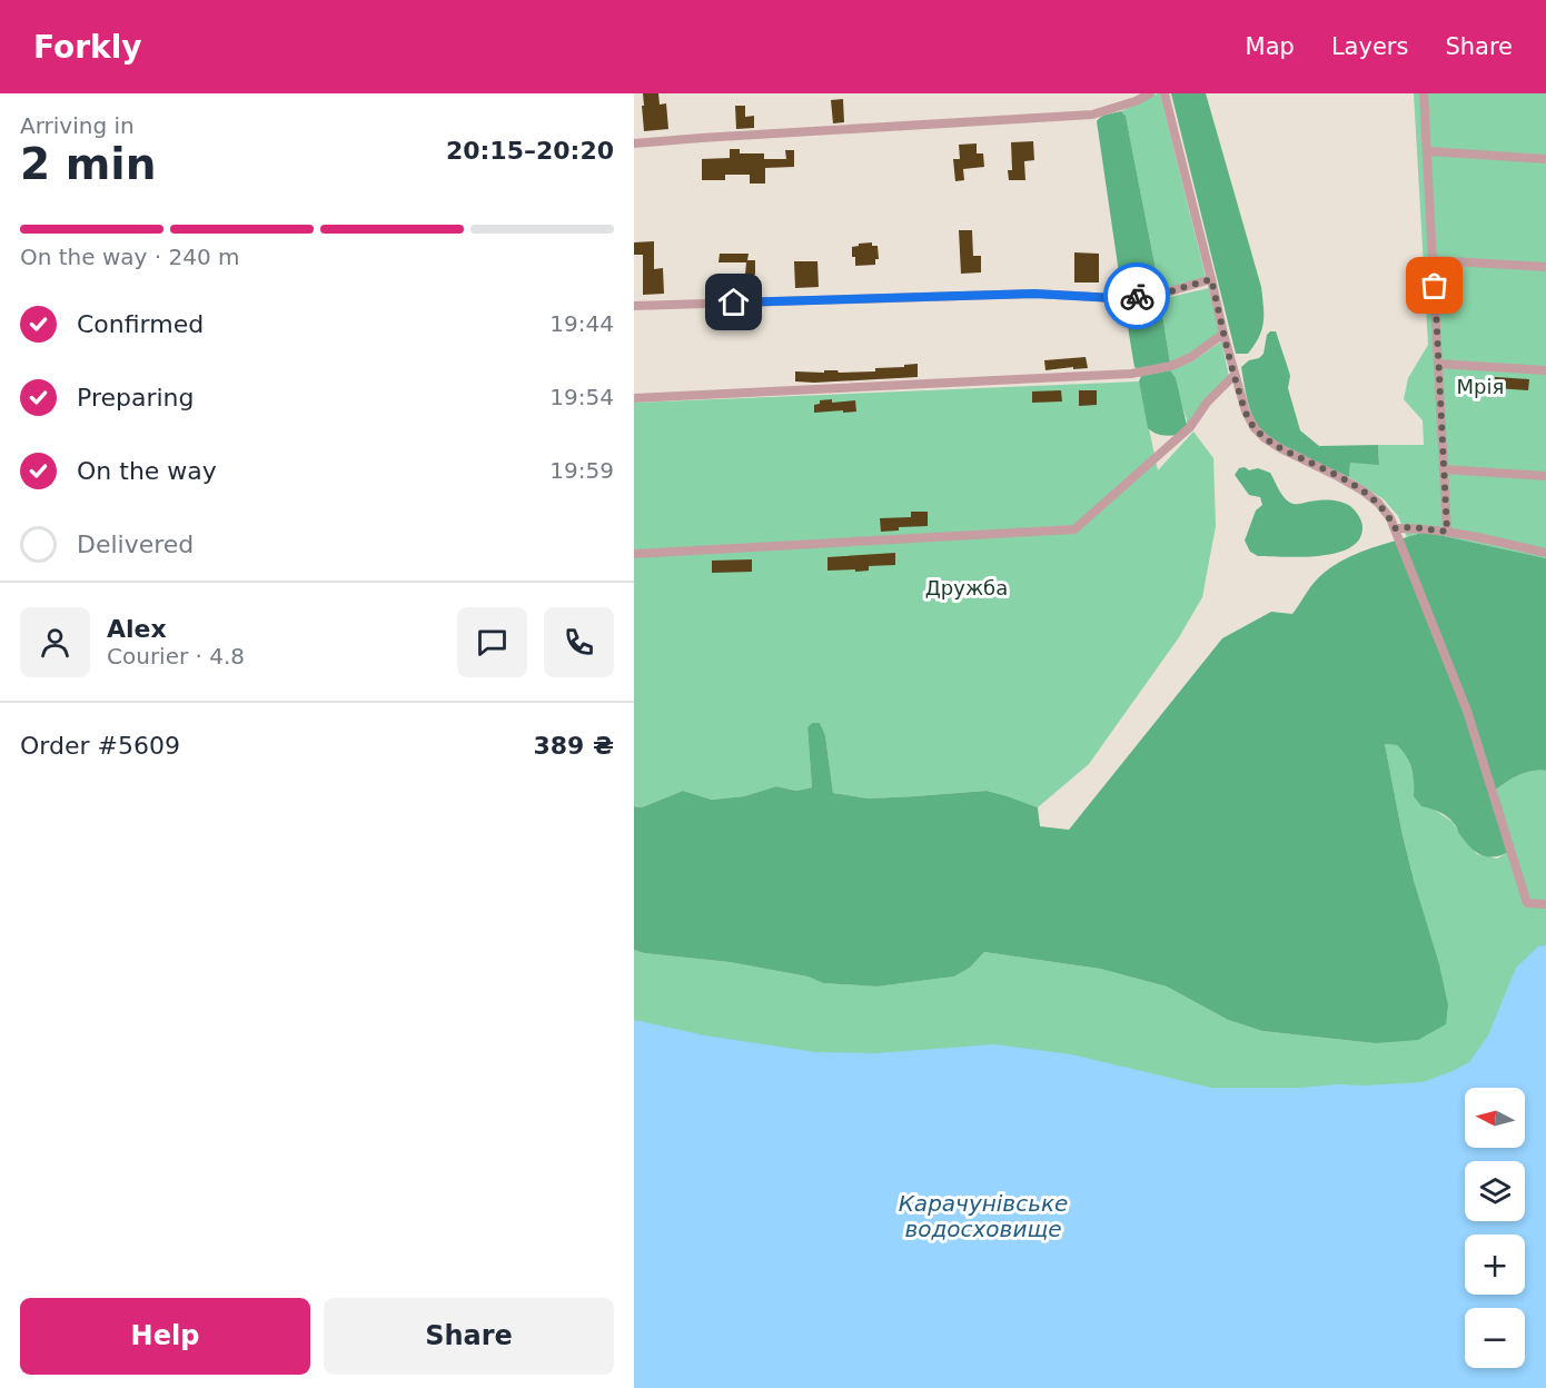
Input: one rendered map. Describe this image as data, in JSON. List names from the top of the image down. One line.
{"water":["Карачунівське водосховище"],"parks":["Мрія","Дружба"],"north":"left","page":{"header":"Forkly","nav":["Map","Layers","Share"],"heading":["2 min","Arriving in","20:15–20:20"],"panel":["Alex","Courier · 4.8","Order #5609","389 ₴"],"bar":"On the way · 240 m","list":[["Confirmed","19:44"],["Preparing","19:54"],["On the way","19:59"],"Delivered"],"map_buttons":["+","−"],"buttons":["Help","Share"]}}
